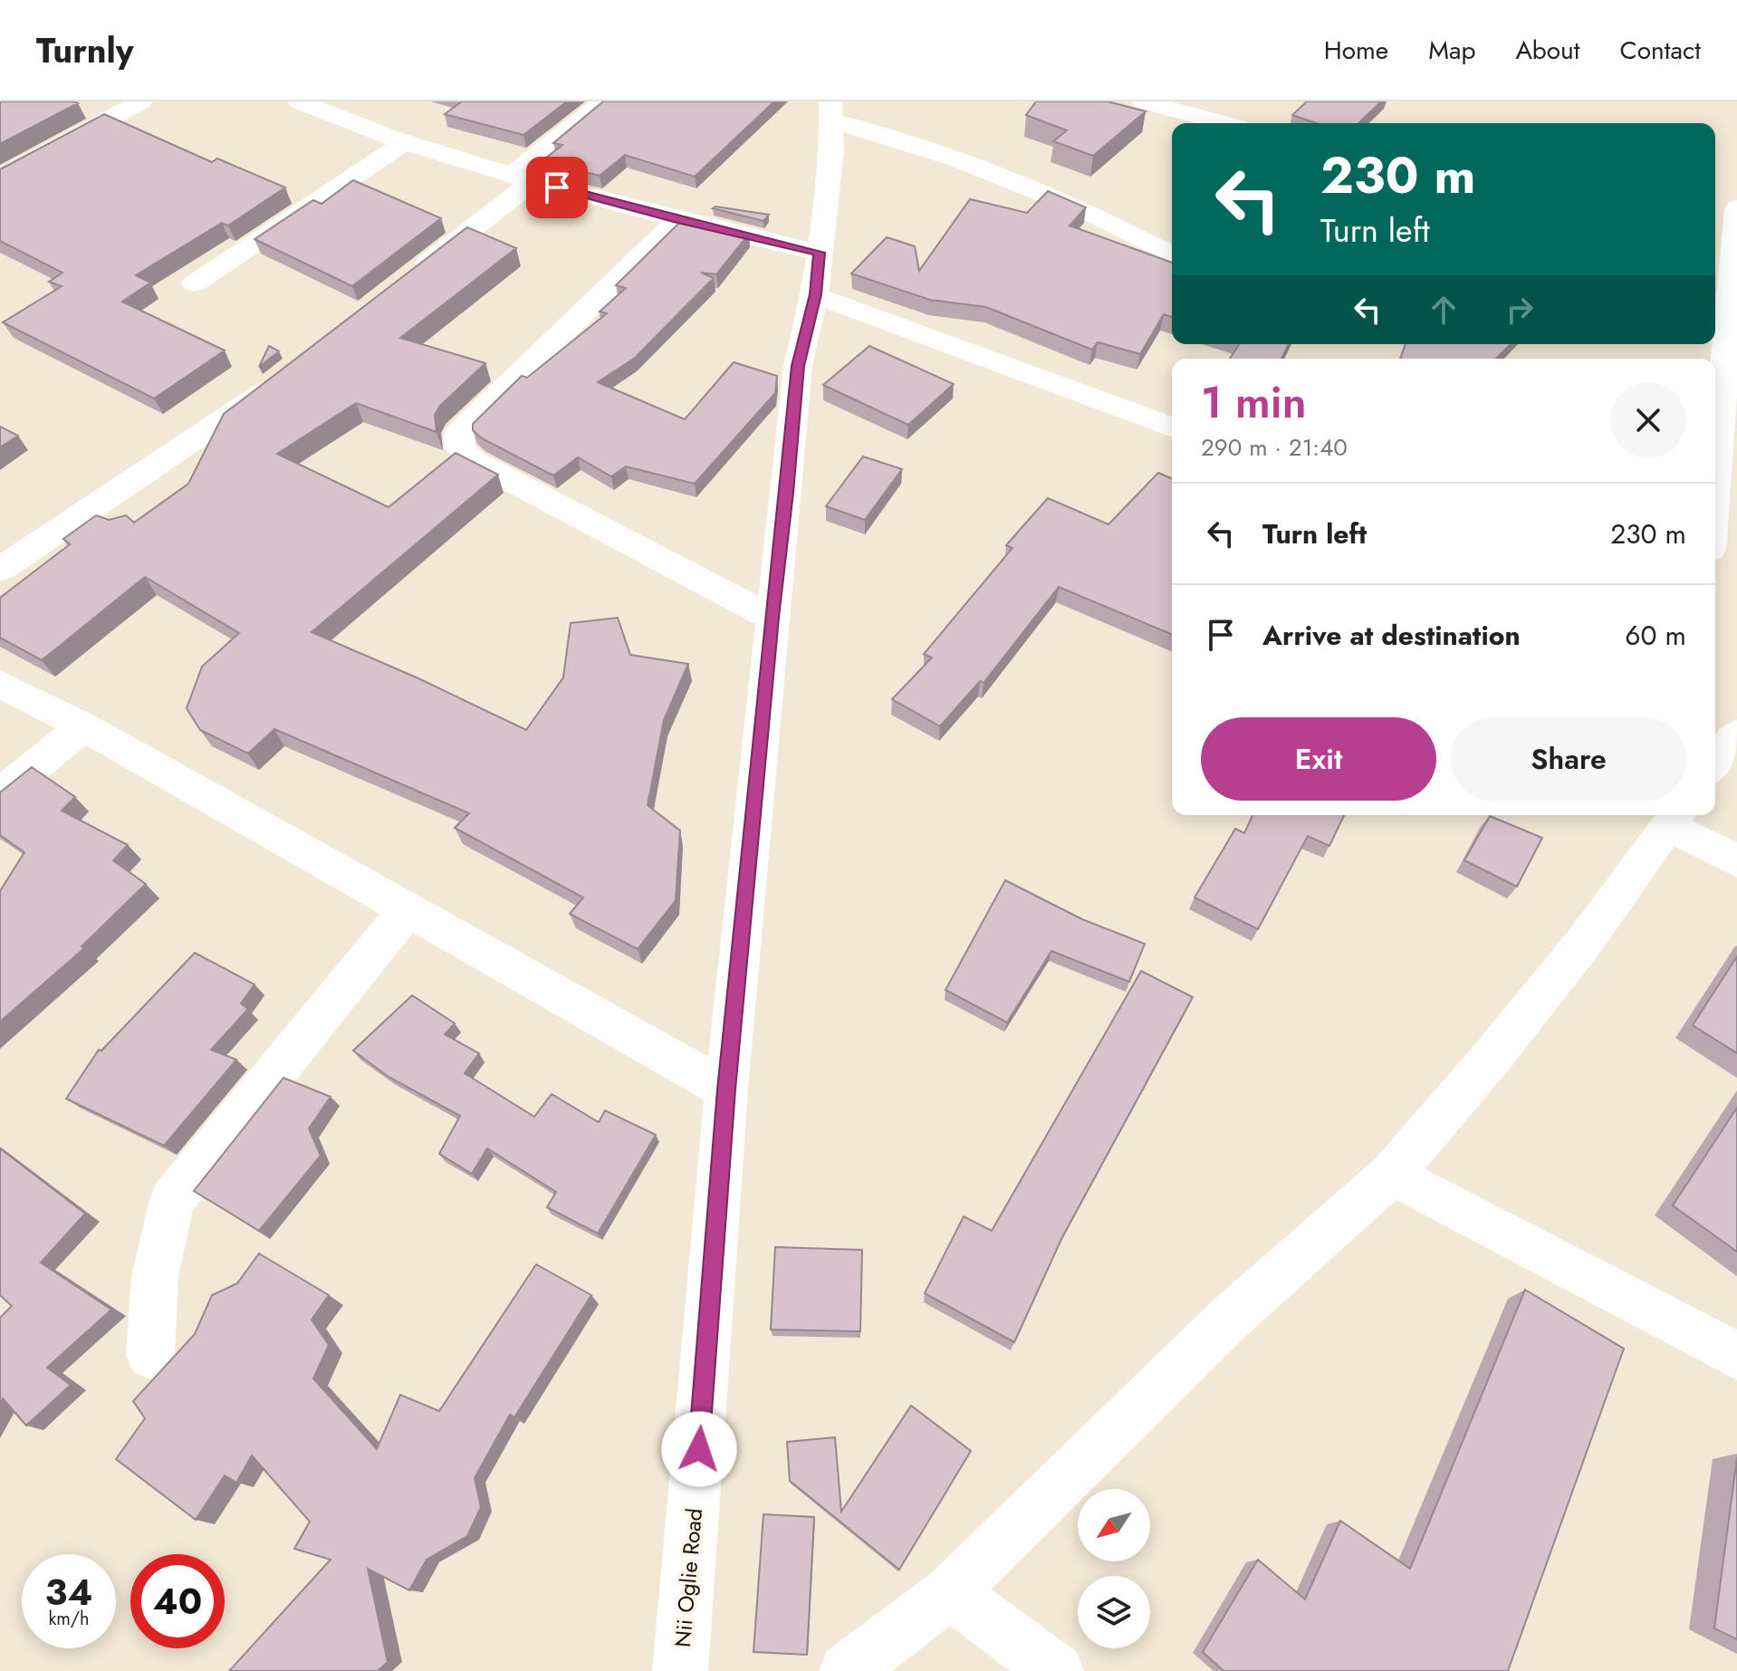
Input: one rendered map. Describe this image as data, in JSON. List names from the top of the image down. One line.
{"streets":{"street":["Nii Oglie Road"]},"north":"bottom left","page":{"header":"Turnly","nav":["Home","Map","About","Contact"],"turn":["230 m","Turn left"],"heading":["1 min","290 m · 21:40"],"list":[{"name":"Turn left","value":"230 m"},{"name":"Arrive at destination","value":"60 m"}],"buttons":["Exit","Share"],"speed":"34 km/h","limit":"40"}}
